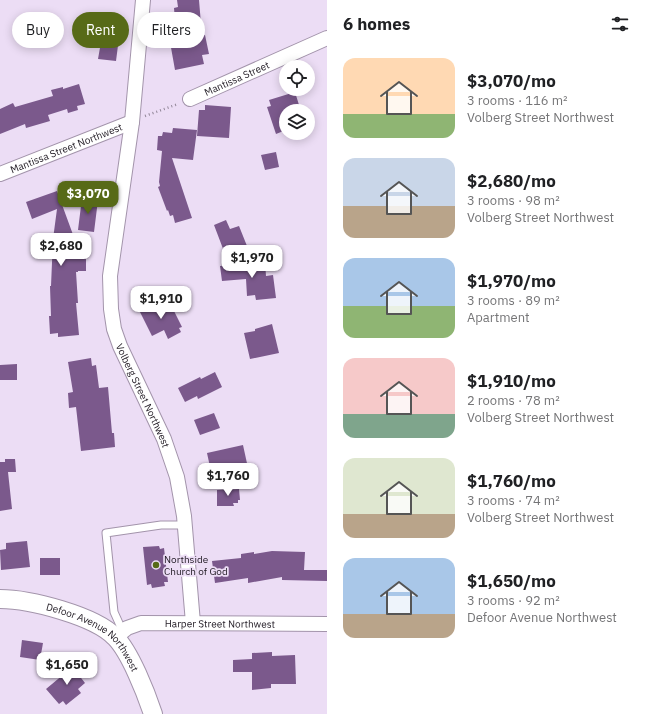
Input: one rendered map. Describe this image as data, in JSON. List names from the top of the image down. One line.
{"streets":{"street":["Mantissa Street","Mantissa Street Northwest","Volberg Street Northwest","Harper Street Northwest","Defoor Avenue Northwest"]},"crossings":[["Mantissa Street Northwest","Volberg Street Northwest"],["Volberg Street Northwest","Harper Street Northwest"],["Harper Street Northwest","Defoor Avenue Northwest"]],"places":["Northside Church of God"],"page":{"heading":"6 homes","chip":["Buy","Rent","Filters"],"list":[{"name":"$3,070/mo","note":"3 rooms · 116 m² · Volberg Street Northwest"},{"name":"$2,680/mo","note":"3 rooms · 98 m² · Volberg Street Northwest"},{"name":"$1,970/mo","note":"3 rooms · 89 m² · Apartment"},{"name":"$1,910/mo","note":"2 rooms · 78 m² · Volberg Street Northwest"},{"name":"$1,760/mo","note":"3 rooms · 74 m² · Volberg Street Northwest"},{"name":"$1,650/mo","note":"3 rooms · 92 m² · Defoor Avenue Northwest"}],"price":["$3,070","$2,680","$1,970","$1,910","$1,760","$1,650"]}}
